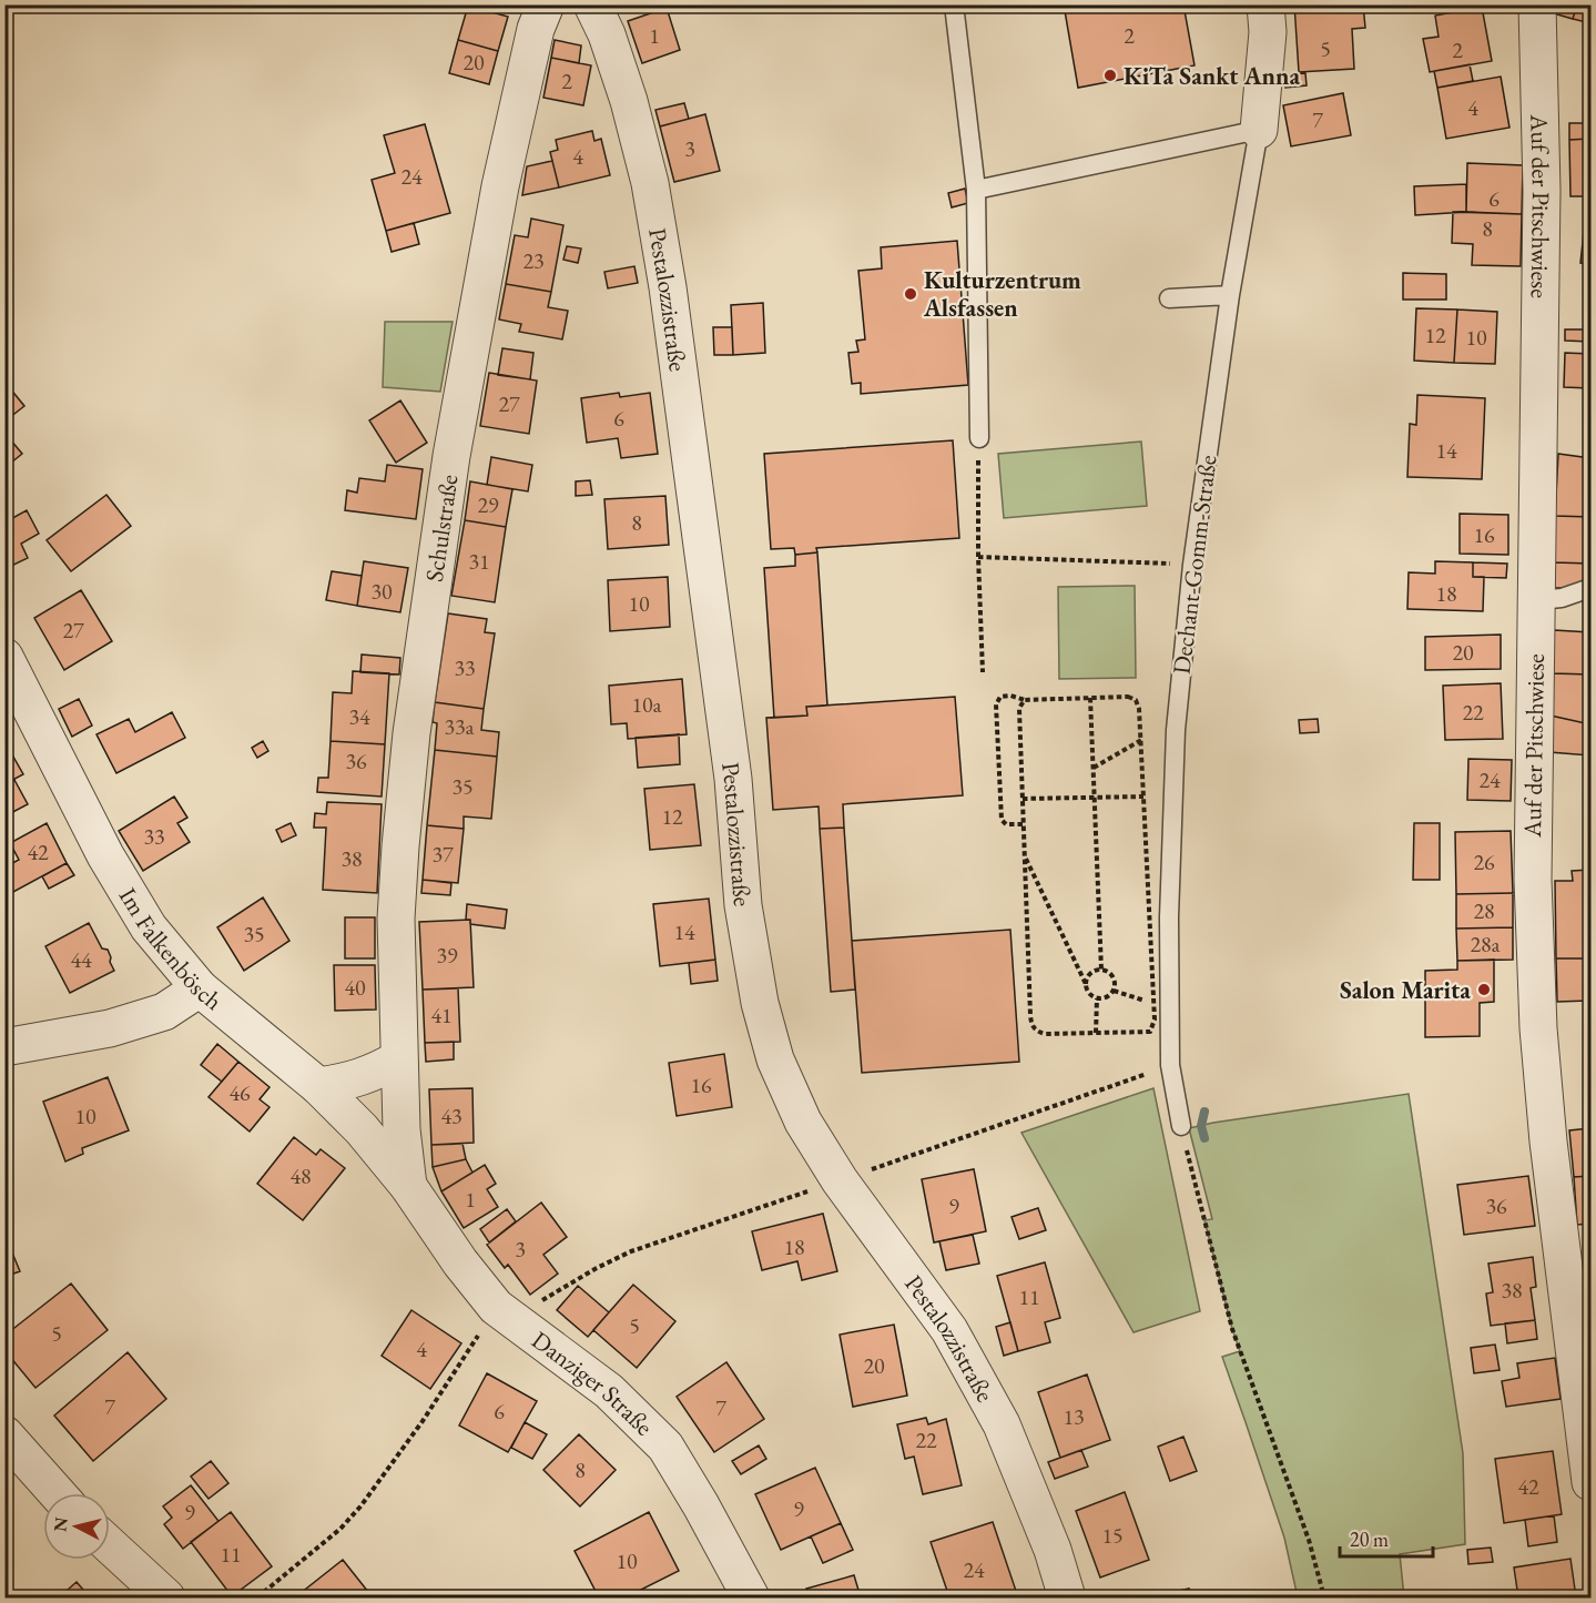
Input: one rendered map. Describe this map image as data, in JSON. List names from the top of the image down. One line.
{"streets":{"street":["Auf der Pitschwiese","Pestalozzistraße","Schulstraße","Dechant-Gomm-Straße","Im Falkenbösch","Danziger Straße"]},"crossings":[["Schulstraße","Im Falkenbösch"],["Schulstraße","Danziger Straße"],["Im Falkenbösch","Danziger Straße"]],"places":["KiTa Sankt Anna","Kulturzentrum Alsfassen","Salon Marita"],"house_numbers":["1","2","5","2","20","2","4","7","3","4","24","6","8","23","12","10","27","6","14","29","8","16","31","30","18","10","27","20","33","10a","22","34","33a","36","24","35","12","33","42","37","38","26","28","14","35","28a","39","44","40","41","16","46","10","43","48","1","9","36","18","3","38","11","5","5","4","20","7","7","6","13","22","8","42","9","9","15","11","10","24"],"scale_bar":"20 m","north":"left"}
